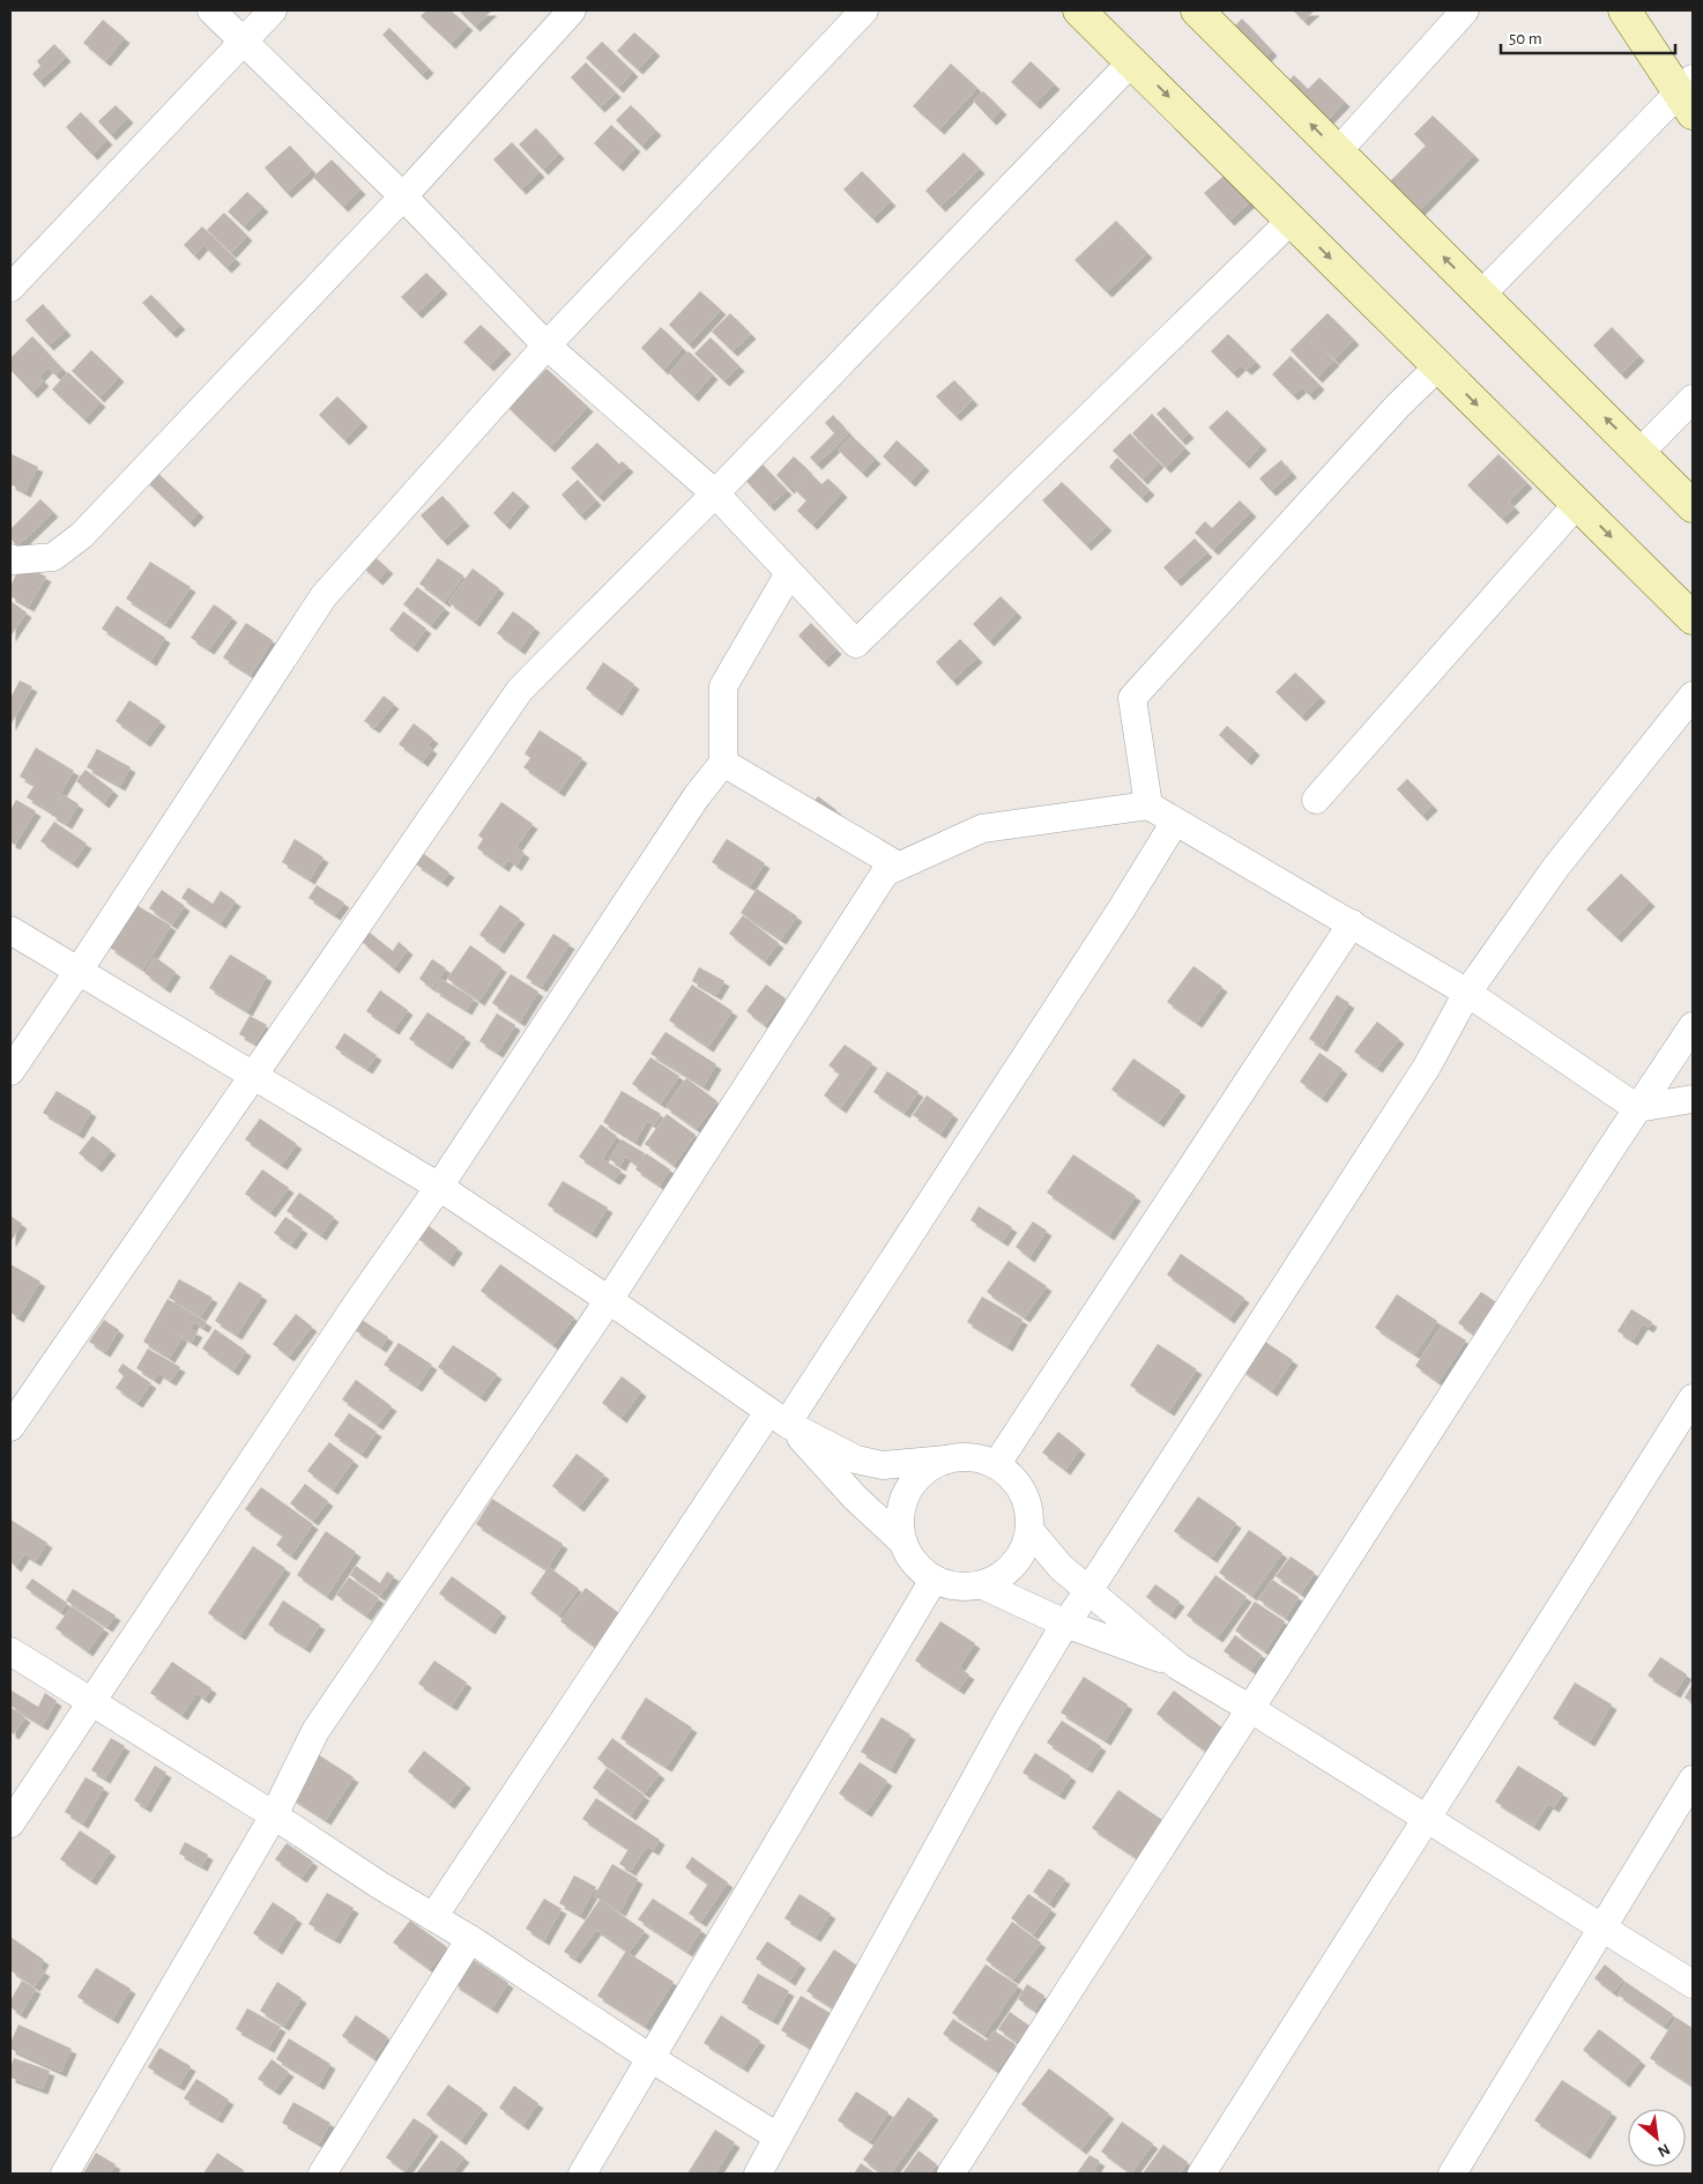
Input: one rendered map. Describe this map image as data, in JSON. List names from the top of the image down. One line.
{"scale_bar":"50 m","north":"bottom right"}
